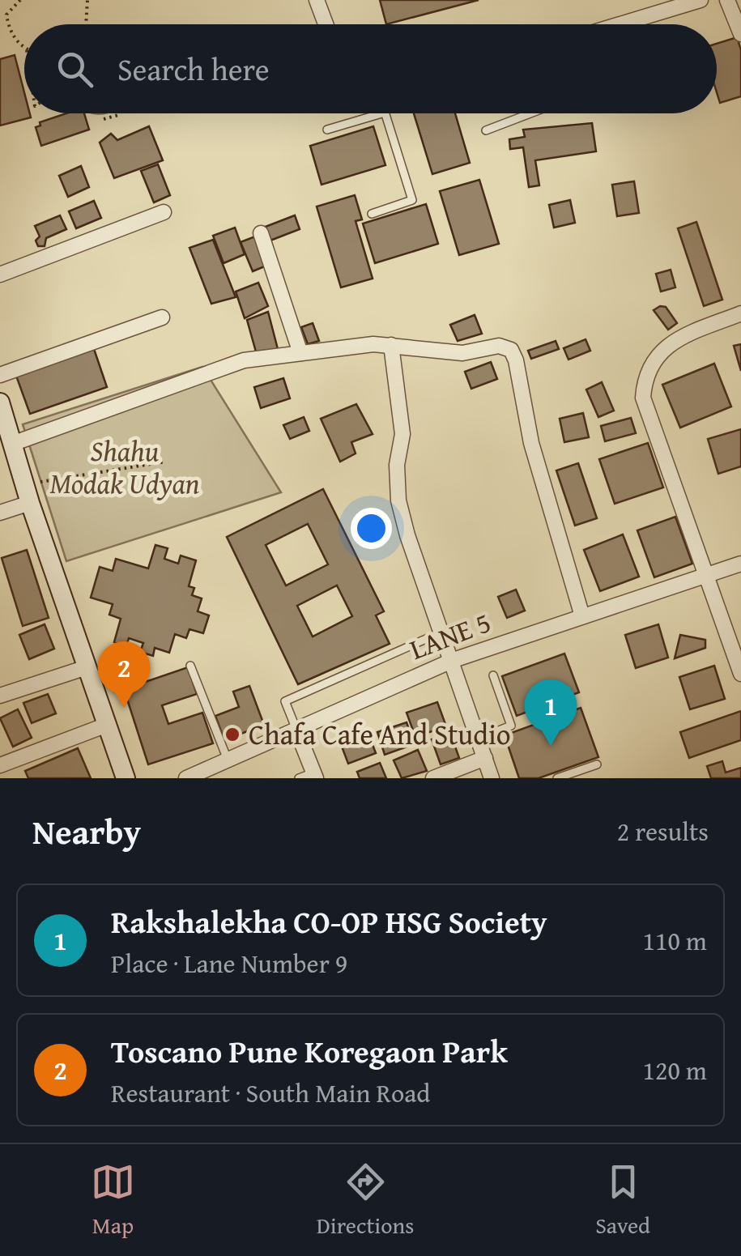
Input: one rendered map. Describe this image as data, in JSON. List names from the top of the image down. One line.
{"streets":{"street":["LANE 5"]},"parks":["Shahu Modak Udyan"],"places":["Chafa Cafe And Studio"],"page":{"search":"Search here","pins":["2","1"],"heading":["Nearby","2 results"],"list":[{"mark":"1","name":"Rakshalekha CO-OP HSG Society","note":"Place · Lane Number 9","value":"110 m"},{"mark":"2","name":"Toscano Pune Koregaon Park","note":"Restaurant · South Main Road","value":"120 m"}],"nav":["Map","Directions","Saved"]}}
